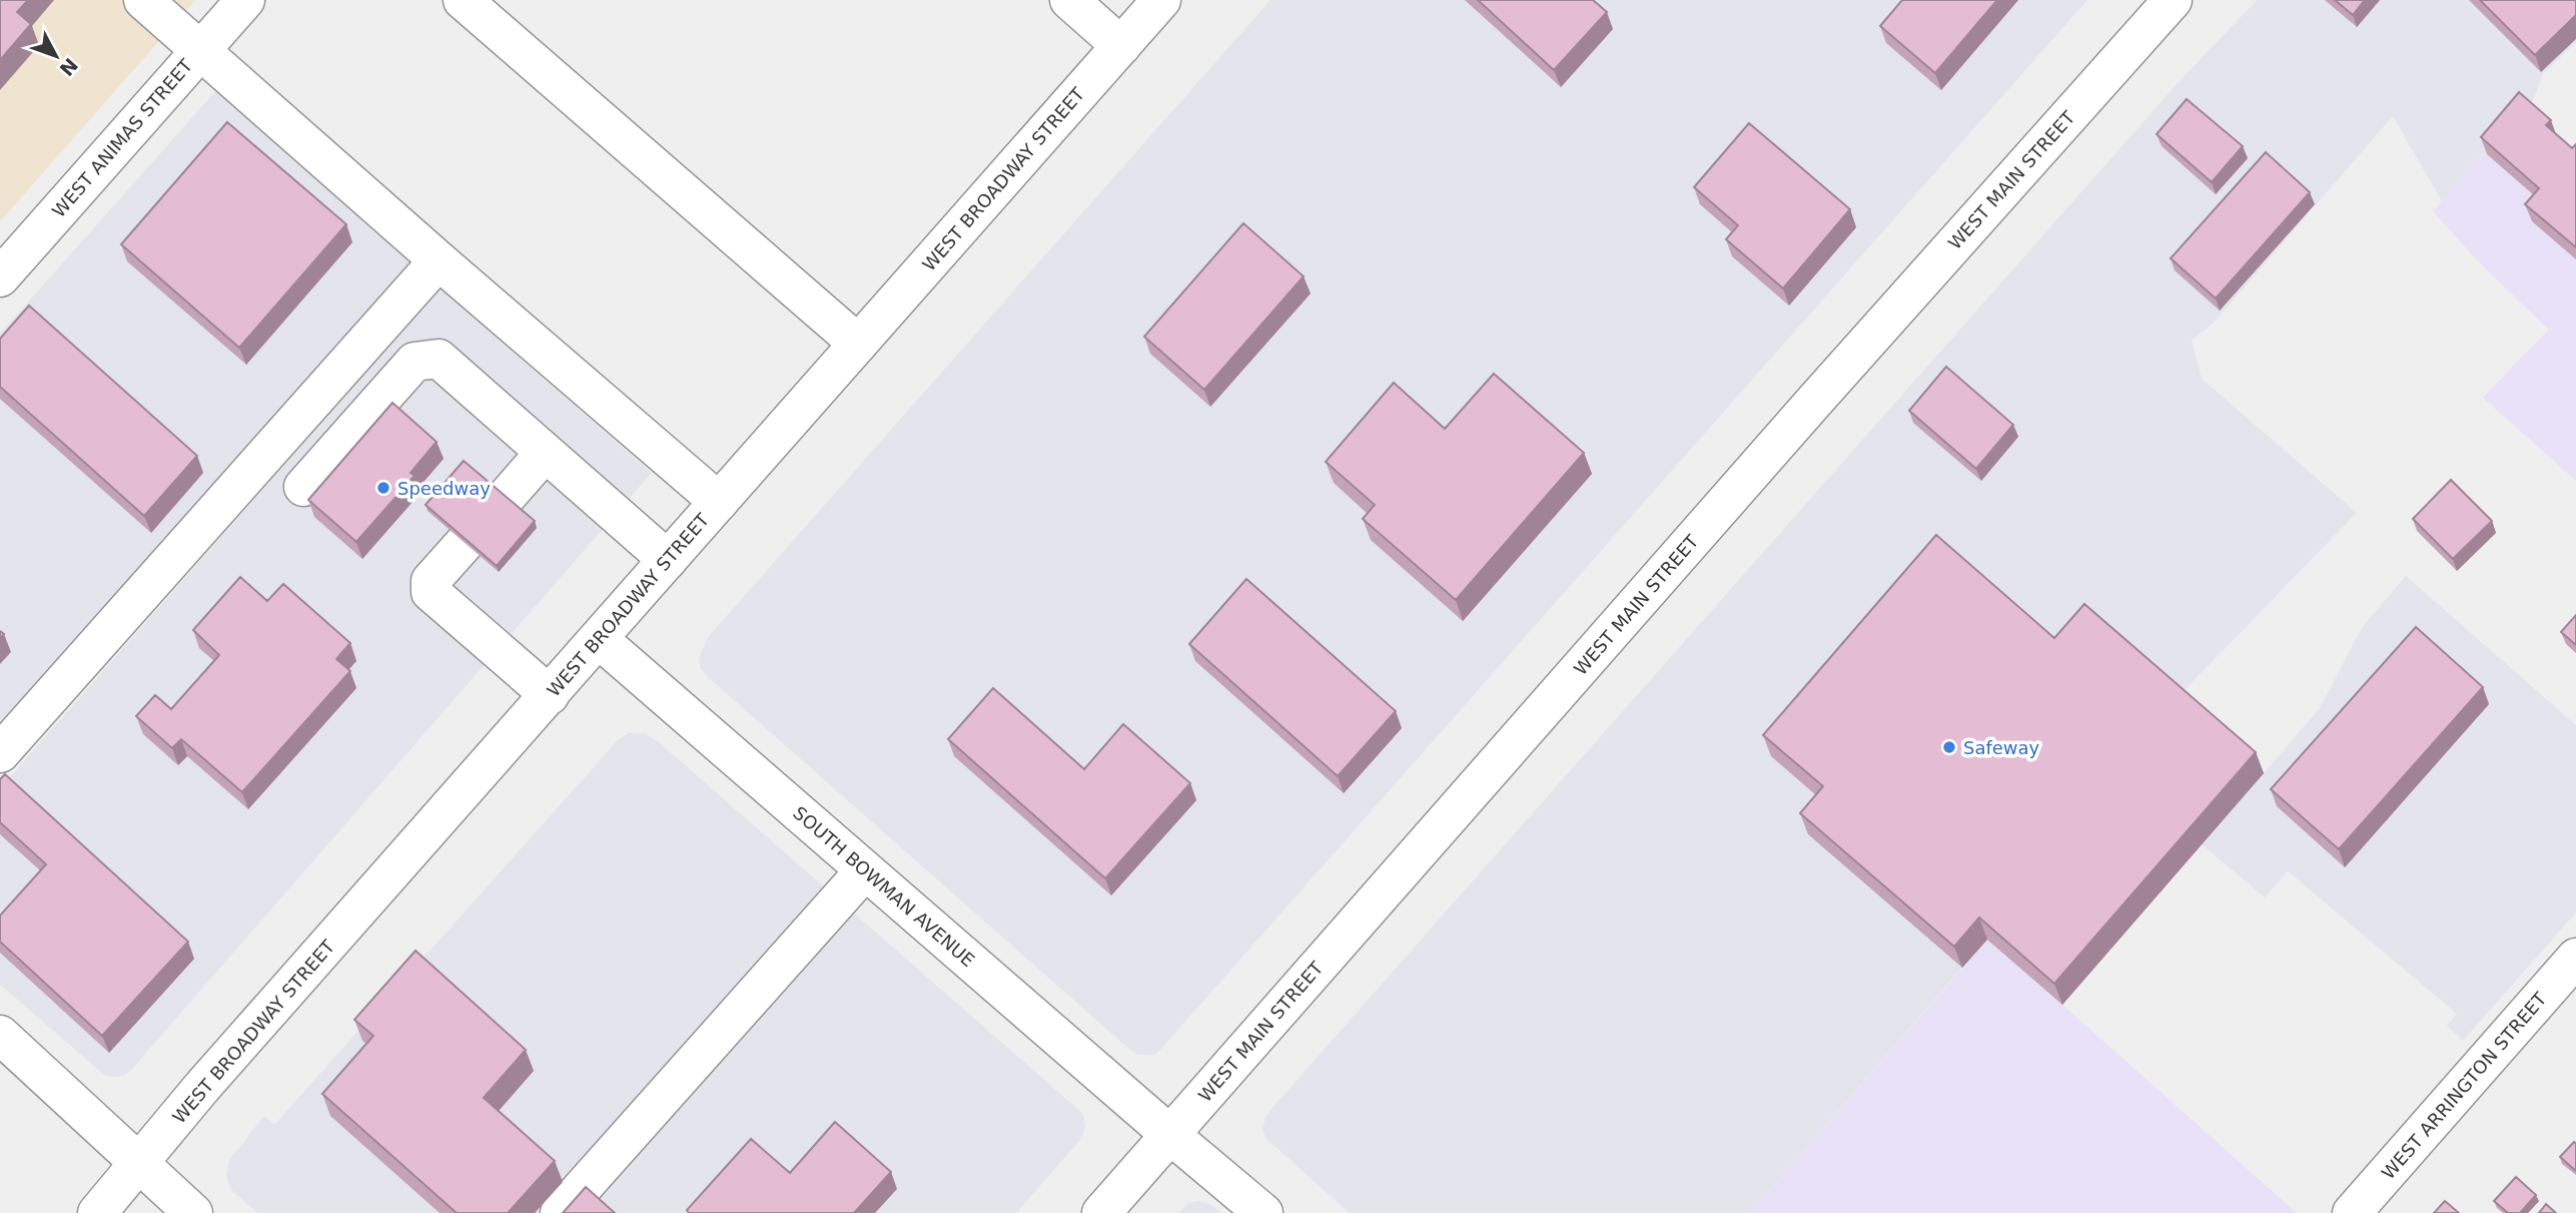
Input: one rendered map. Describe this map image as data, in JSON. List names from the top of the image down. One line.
{"streets":{"main road":["WEST ANIMAS STREET","WEST BROADWAY STREET","WEST MAIN STREET","SOUTH BOWMAN AVENUE","WEST ARRINGTON STREET"]},"crossings":[["WEST BROADWAY STREET","SOUTH BOWMAN AVENUE"],["WEST MAIN STREET","SOUTH BOWMAN AVENUE"]],"places":["Speedway","Safeway"],"north":"bottom right"}
